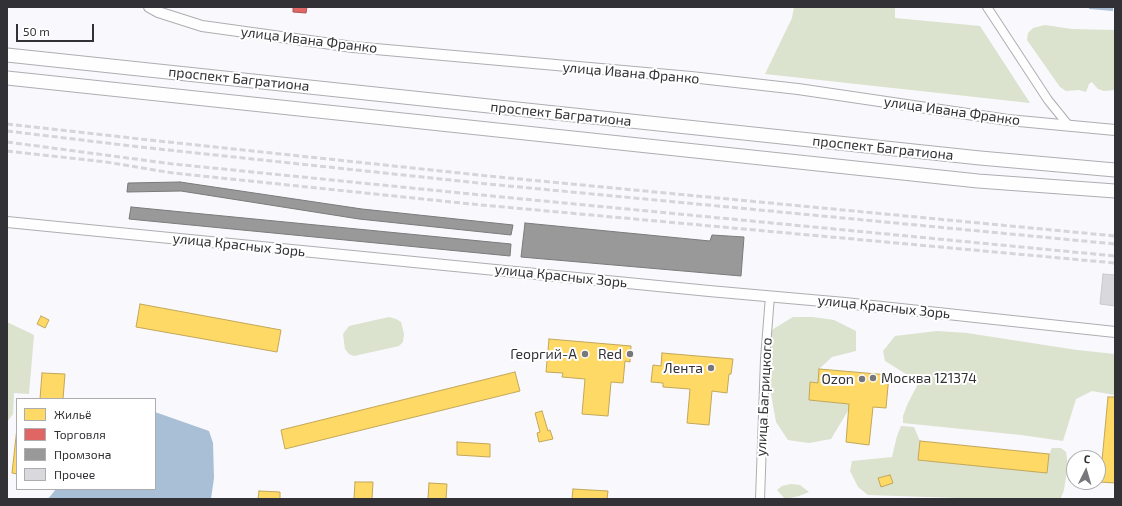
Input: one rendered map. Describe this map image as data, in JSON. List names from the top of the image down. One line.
{"streets":{"main road":["проспект Багратиона"],"street":["улица Ивана Франко","улица Красных Зорь","улица Багрицкого"]},"crossings":[["улица Красных Зорь","улица Багрицкого"]],"places":["Георгий-А","Red","Лента","Москва 121374","Ozon"],"legend":["Жильё","Торговля","Промзона","Прочее"],"scale_bar":"50 m","north":"top"}
